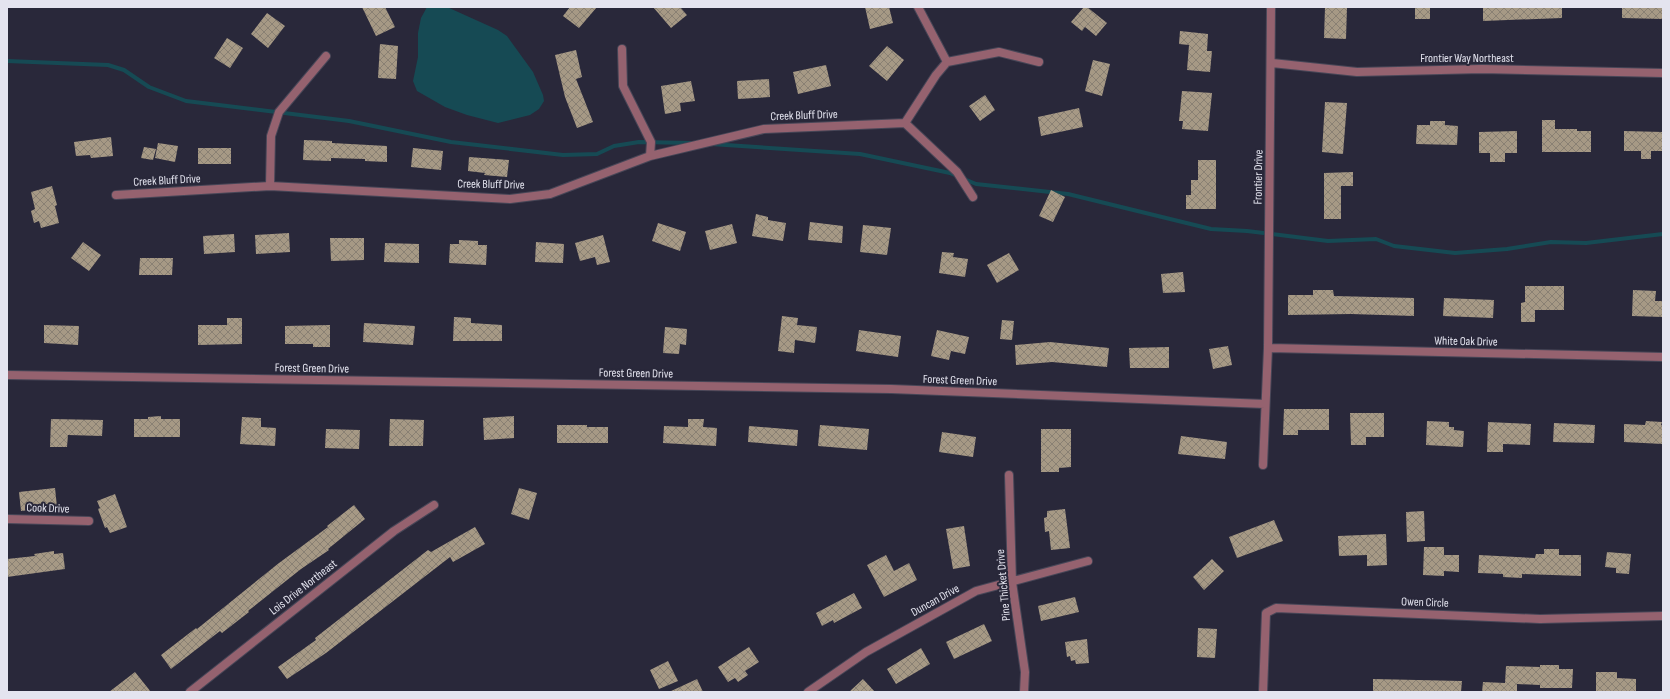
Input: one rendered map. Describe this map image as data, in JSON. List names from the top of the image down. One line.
{"streets":{"street":["Frontier Way Northeast","Creek Bluff Drive","Frontier Drive","White Oak Drive","Forest Green Drive","Cook Drive","Pine Thicket Drive","Lois Drive Northeast","Duncan Drive","Owen Circle"]},"crossings":[["Frontier Way Northeast","Frontier Drive"],["Frontier Drive","White Oak Drive"],["Frontier Drive","Forest Green Drive"],["Pine Thicket Drive","Duncan Drive"]]}
